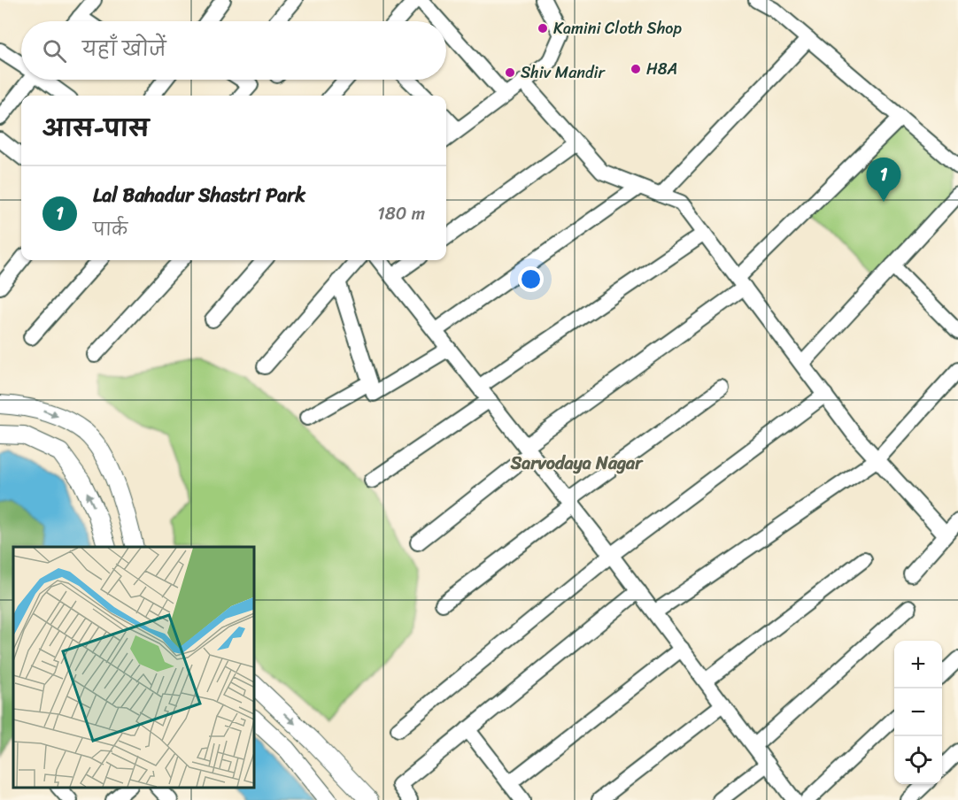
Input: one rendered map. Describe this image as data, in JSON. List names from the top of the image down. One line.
{"districts":["Sarvodaya Nagar"],"places":["Kamini Cloth Shop","H8A","Shiv Mandir"],"page":{"search":"यहाँ खोजें","heading":"आस-पास","pins":"1","list":[{"mark":"1","name":"Lal Bahadur Shastri Park","note":"पार्क","value":"180 m"}],"map_buttons":["+","−"]}}
